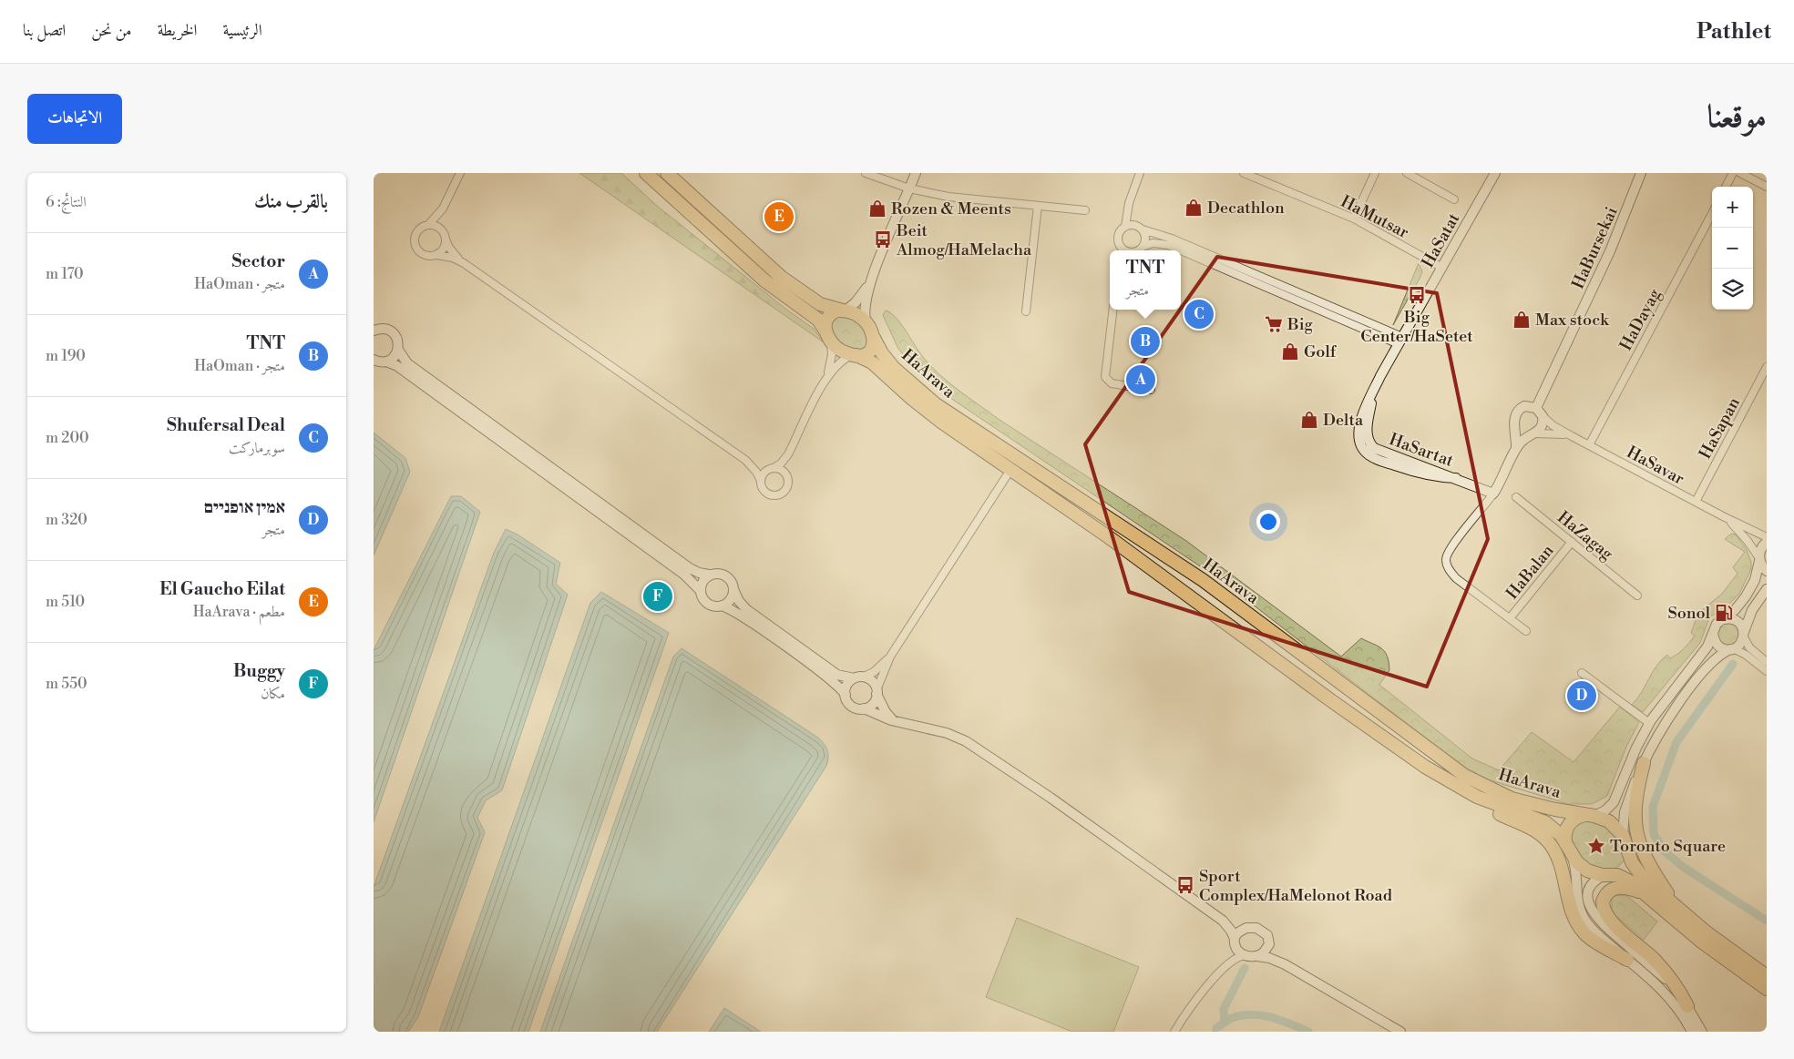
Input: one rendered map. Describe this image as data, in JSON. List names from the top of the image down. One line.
{"streets":{"highway":["HaArava"],"street":["HaMutsar","HaSatat","HaBursekai","HaDayag","HaSapan","HaSartat","HaSavar","HaZagag","HaBalan"]},"crossings":[["HaMutsar","HaSatat"],["HaSatat","HaSartat"],["HaBursekai","HaSavar"],["HaDayag","HaSavar"],["HaSapan","HaSavar"],["HaZagag","HaBalan"]],"places":{"shop":["Decathlon","Rozen & Meents","Max stock","Golf","Delta"],"bus stop":["Beit Almog/HaMelacha","Big Center/HaSetet","Sport Complex/HaMelonot Road"],"supermarket":["Big"],"fuel station":["Sonol"],"place":["Toronto Square"]},"page":{"header":"Pathlet","nav":["الرئيسية","الخريطة","من نحن","اتصل بنا"],"title":"موقعنا","buttons":"الاتجاهات","heading":["بالقرب منك","النتائج: 6"],"map_buttons":["+","−"],"pins":["E","C","B","A","F","D"],"list":[{"mark":"A","name":"Sector","note":"متجر · HaOman","value":"170 m"},{"mark":"B","name":"TNT","note":"متجر · HaOman","value":"190 m"},{"mark":"C","name":"Shufersal Deal","note":"سوبرماركت","value":"200 m"},{"mark":"D","name":"אמין אופניים","note":"متجر","value":"320 m"},{"mark":"E","name":"El Gaucho Eilat","note":"مطعم · HaArava","value":"510 m"},{"mark":"F","name":"Buggy","note":"مكان","value":"550 m"}],"popup":["TNT","متجر"]}}
